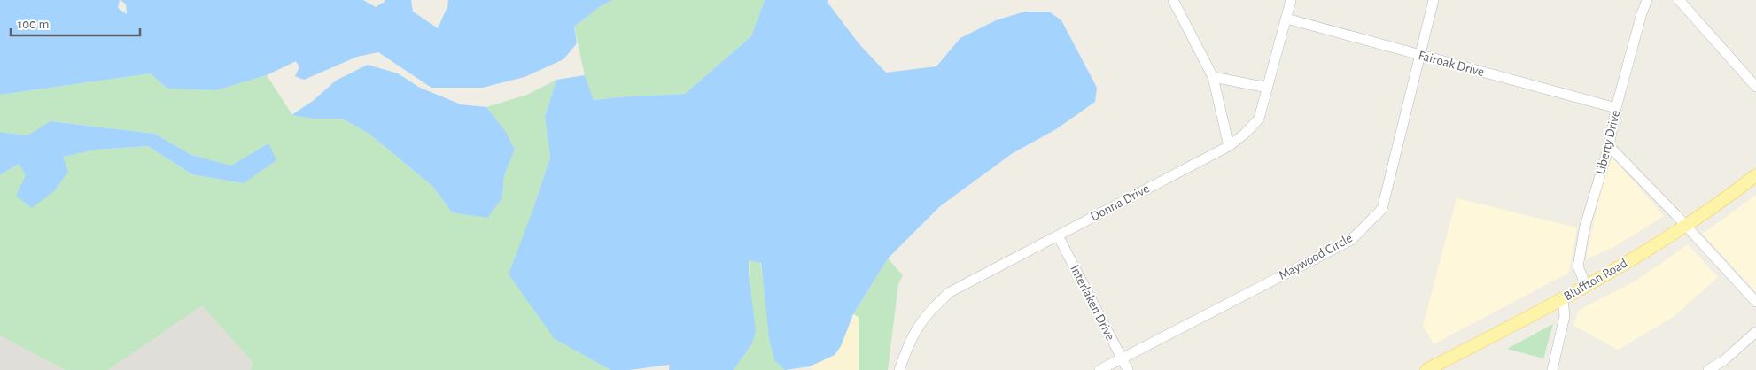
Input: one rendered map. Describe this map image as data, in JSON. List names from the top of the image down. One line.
{"streets":{"main road":["Bluffton Road"],"street":["Fairoak Drive","Liberty Drive","Donna Drive","Maywood Circle","Interlaken Drive"]},"crossings":[["Fairoak Drive","Liberty Drive"],["Fairoak Drive","Donna Drive"],["Fairoak Drive","Maywood Circle"],["Liberty Drive","Bluffton Road"],["Donna Drive","Interlaken Drive"],["Maywood Circle","Interlaken Drive"]],"scale_bar":"100 m"}
